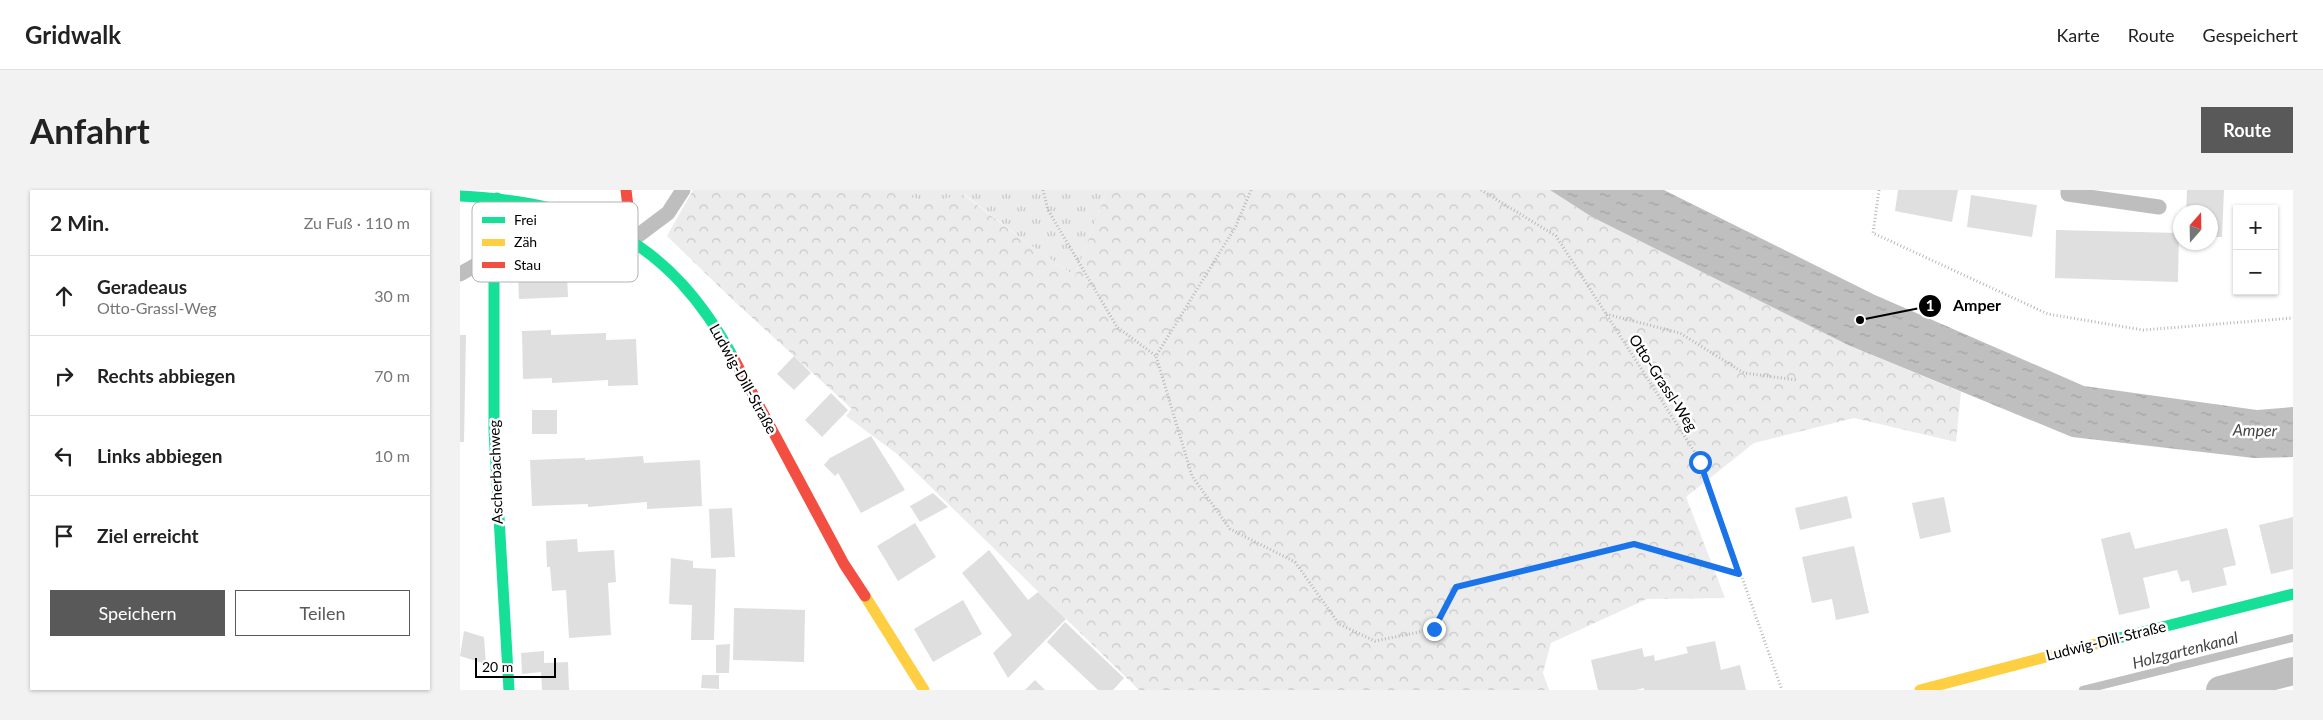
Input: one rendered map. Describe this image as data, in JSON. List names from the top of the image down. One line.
{"streets":{"street":["Ludwig-Dill-Straße","Ascherbachweg"],"path":["Otto-Grassl-Weg"]},"crossings":[["Ludwig-Dill-Straße","Ascherbachweg"]],"water":["Amper","Holzgartenkanal"],"places":["Amper"],"legend":["Frei","Zäh","Stau"],"scale_bar":"20 m","north":"top","page":{"header":"Gridwalk","nav":["Karte","Route","Gespeichert"],"buttons":["Route",["Speichern","Teilen"]],"title":"Anfahrt","heading":["2 Min.","Zu Fuß · 110 m"],"map_buttons":["+","−"],"list":[["Geradeaus","Otto-Grassl-Weg","30 m"],["Rechts abbiegen","70 m"],["Links abbiegen","10 m"],"Ziel erreicht"],"scale":"20 m"}}
